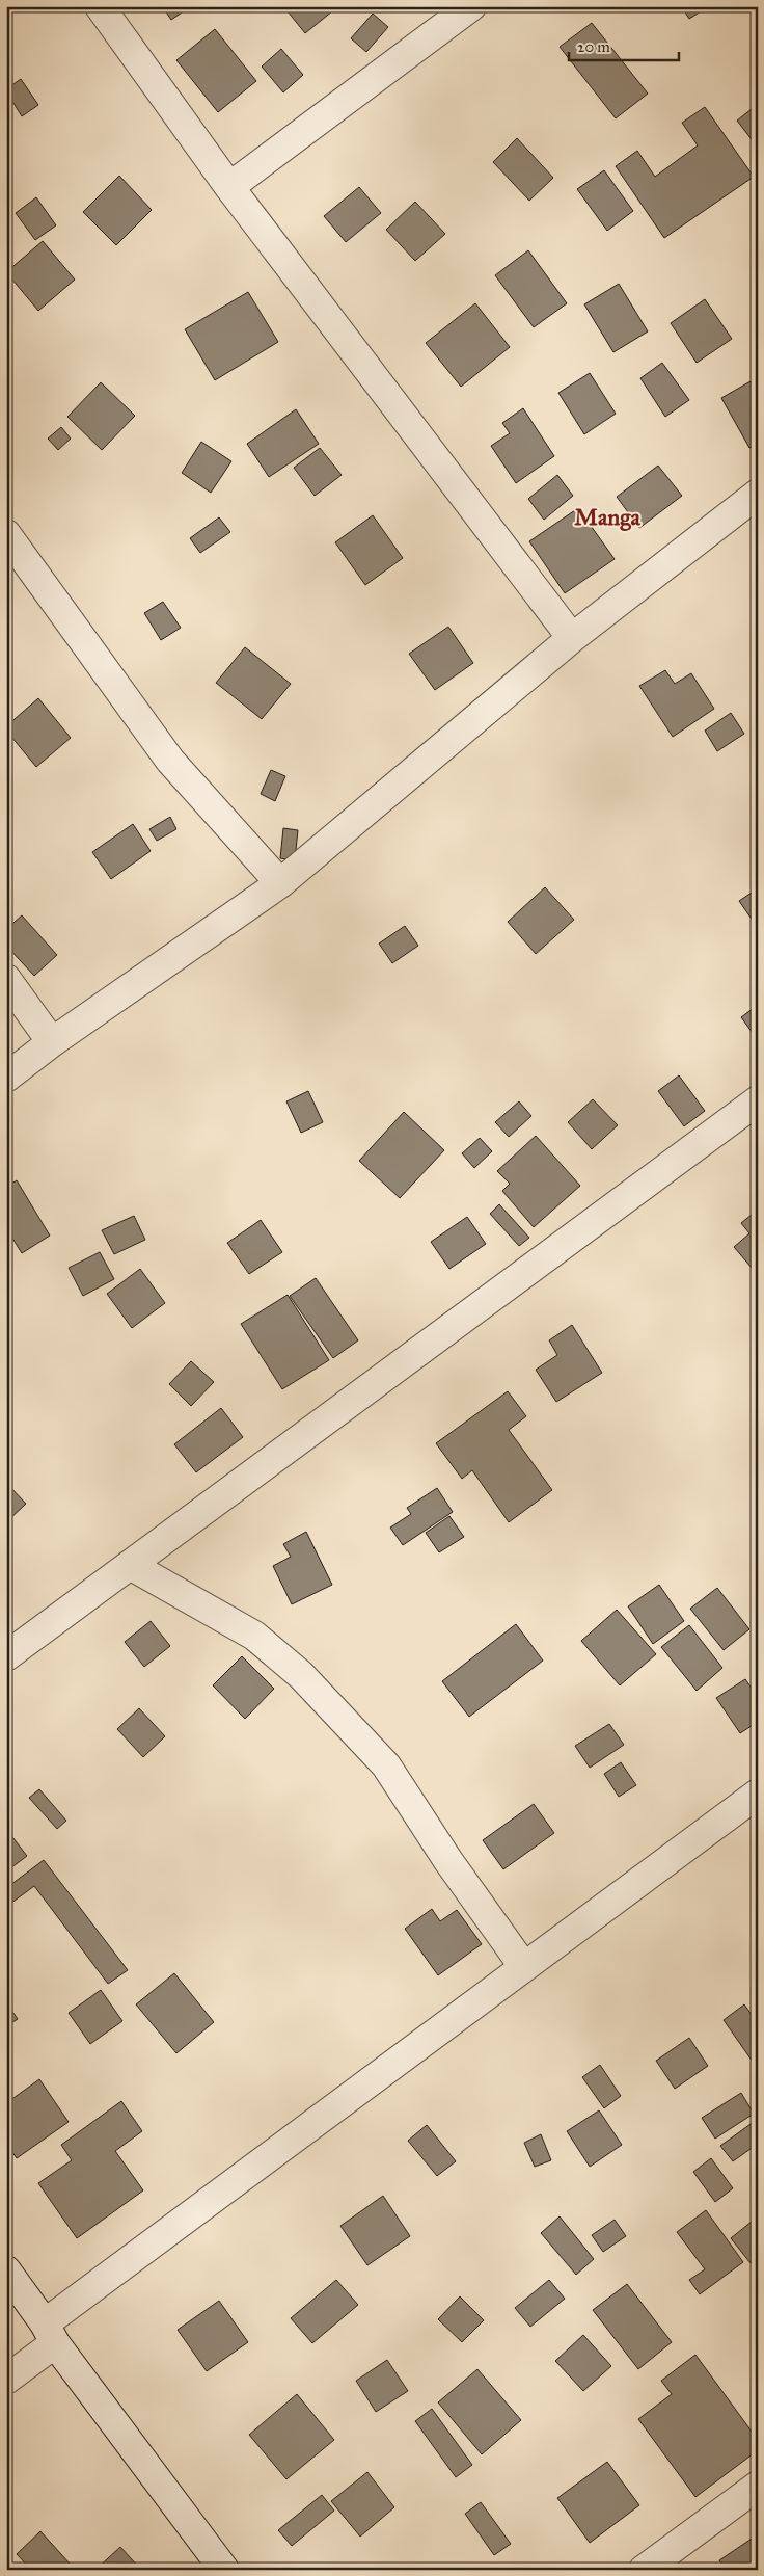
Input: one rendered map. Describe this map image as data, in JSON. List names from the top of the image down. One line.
{"districts":["Manga"],"scale_bar":"20 m"}
